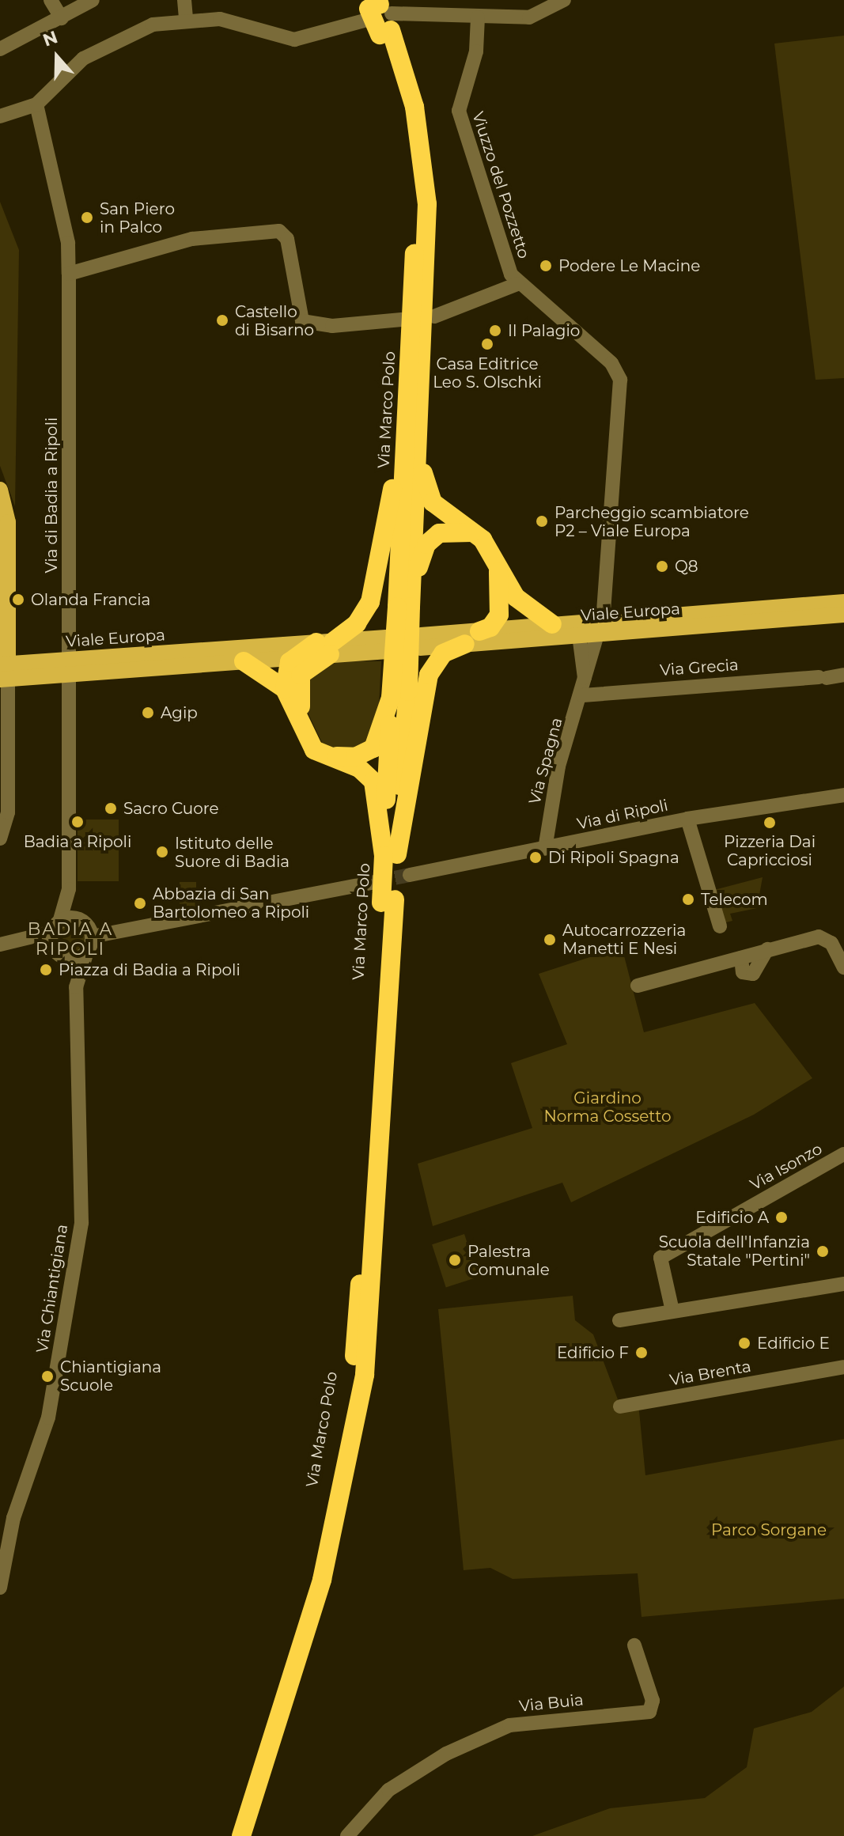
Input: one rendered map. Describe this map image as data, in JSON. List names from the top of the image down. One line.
{"streets":{"highway":["Via Marco Polo"],"main road":["Viale Europa"],"street":["Viuzzo del Pozzetto","Via di Badia a Ripoli","Via Grecia","Via Spagna","Via di Ripoli","Via Isonzo","Via Chiantigiana","Via Brenta","Via Buia"]},"crossings":[["Viuzzo del Pozzetto","Viale Europa"],["Viuzzo del Pozzetto","Via Spagna"],["Via di Badia a Ripoli","Viale Europa"],["Via di Badia a Ripoli","Via Chiantigiana"],["Viale Europa","Via Spagna"],["Via Grecia","Via Spagna"],["Via Spagna","Via di Ripoli"]],"districts":["BADIA A RIPOLI"],"parks":["Giardino Norma Cossetto","Parco Sorgane"],"places":["San Piero in Palco","Podere Le Macine","Castello di Bisarno","Il Palagio","Casa Editrice Leo S. Olschki","Parcheggio scambiatore P2 – Viale Europa","Q8","Olanda Francia","Agip","Sacro Cuore","Badia a Ripoli","Pizzeria Dai Capricciosi","Istituto delle Suore di Badia","Di Ripoli Spagna","Telecom","Abbazia di San Bartolomeo a Ripoli","Autocarrozzeria Manetti E Nesi","Piazza di Badia a Ripoli","Edificio A","Scuola dell'Infanzia Statale \"Pertini\"","Palestra Comunale","Edificio E","Edificio F","Chiantigiana Scuole"],"north":"top"}
